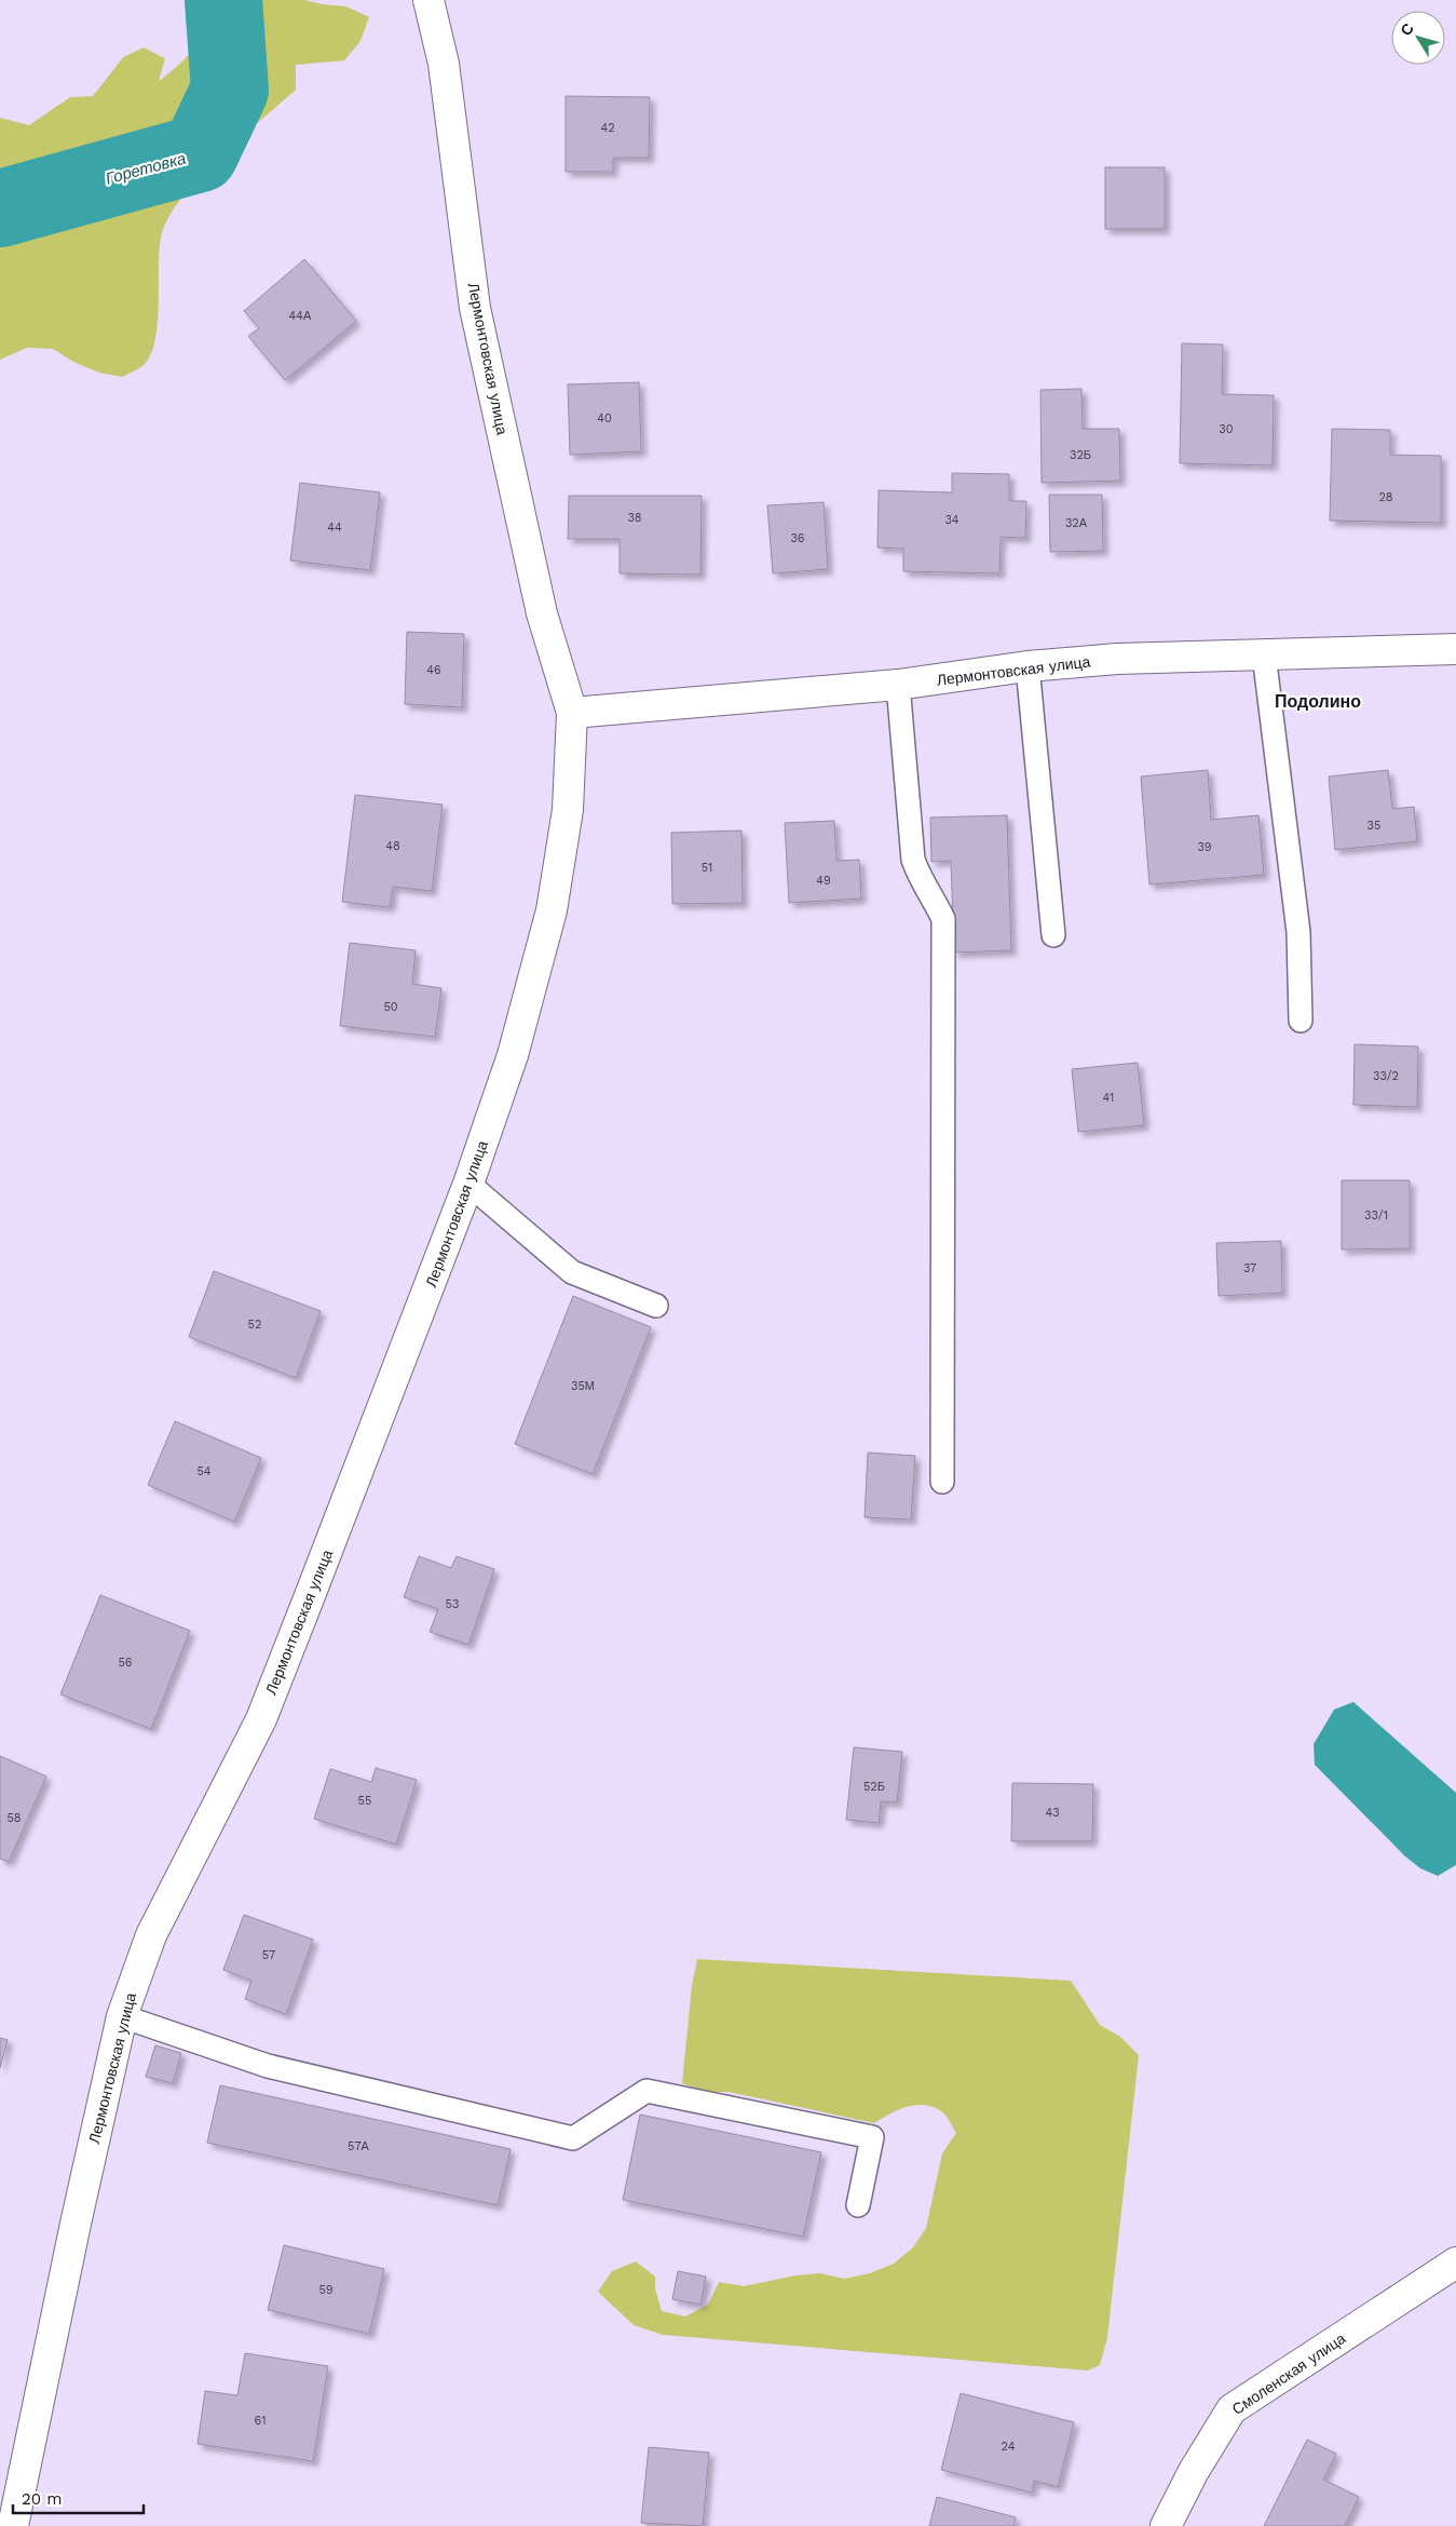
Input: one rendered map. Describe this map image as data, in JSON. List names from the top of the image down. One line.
{"streets":{"street":["Лермонтовская улица","Смоленская улица"]},"districts":["Подолино"],"water":["Горетовка"],"house_numbers":["42","44А","40","30","32Б","28","38","34","32А","44","36","46","35","48","39","51","49","50","33/2","41","33/1","37","52","35М","54","53","56","52Б","55","43","58","57","57А","59","61","24"],"scale_bar":"20 m","north":"top left"}
